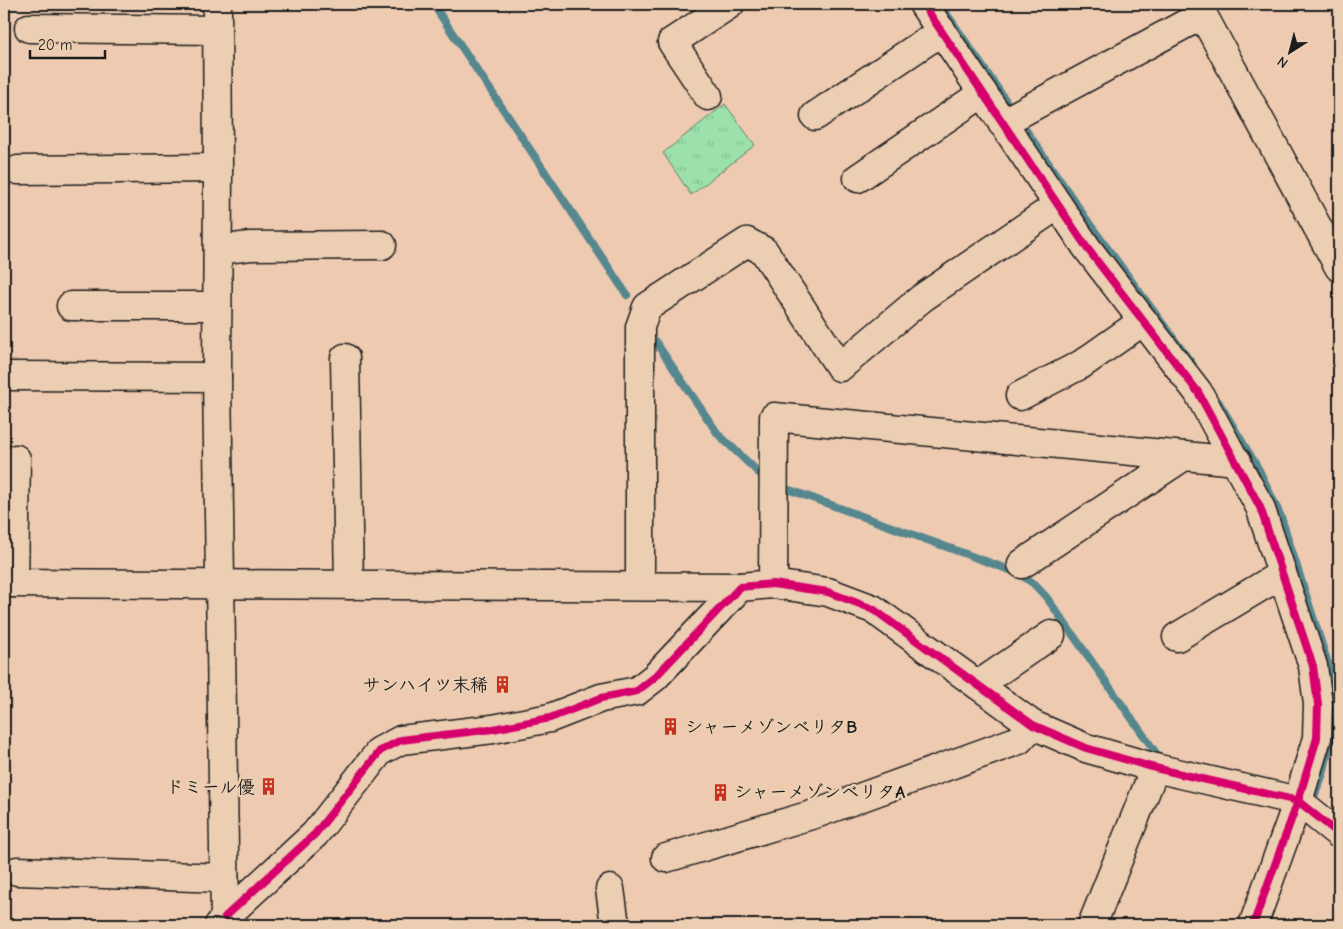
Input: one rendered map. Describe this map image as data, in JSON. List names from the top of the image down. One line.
{"places":{"building":["サンハイツ末稀","シャーメゾンベリタB","ドミール優","シャーメゾンベリタA"]},"scale_bar":"20 m","north":"bottom left"}
